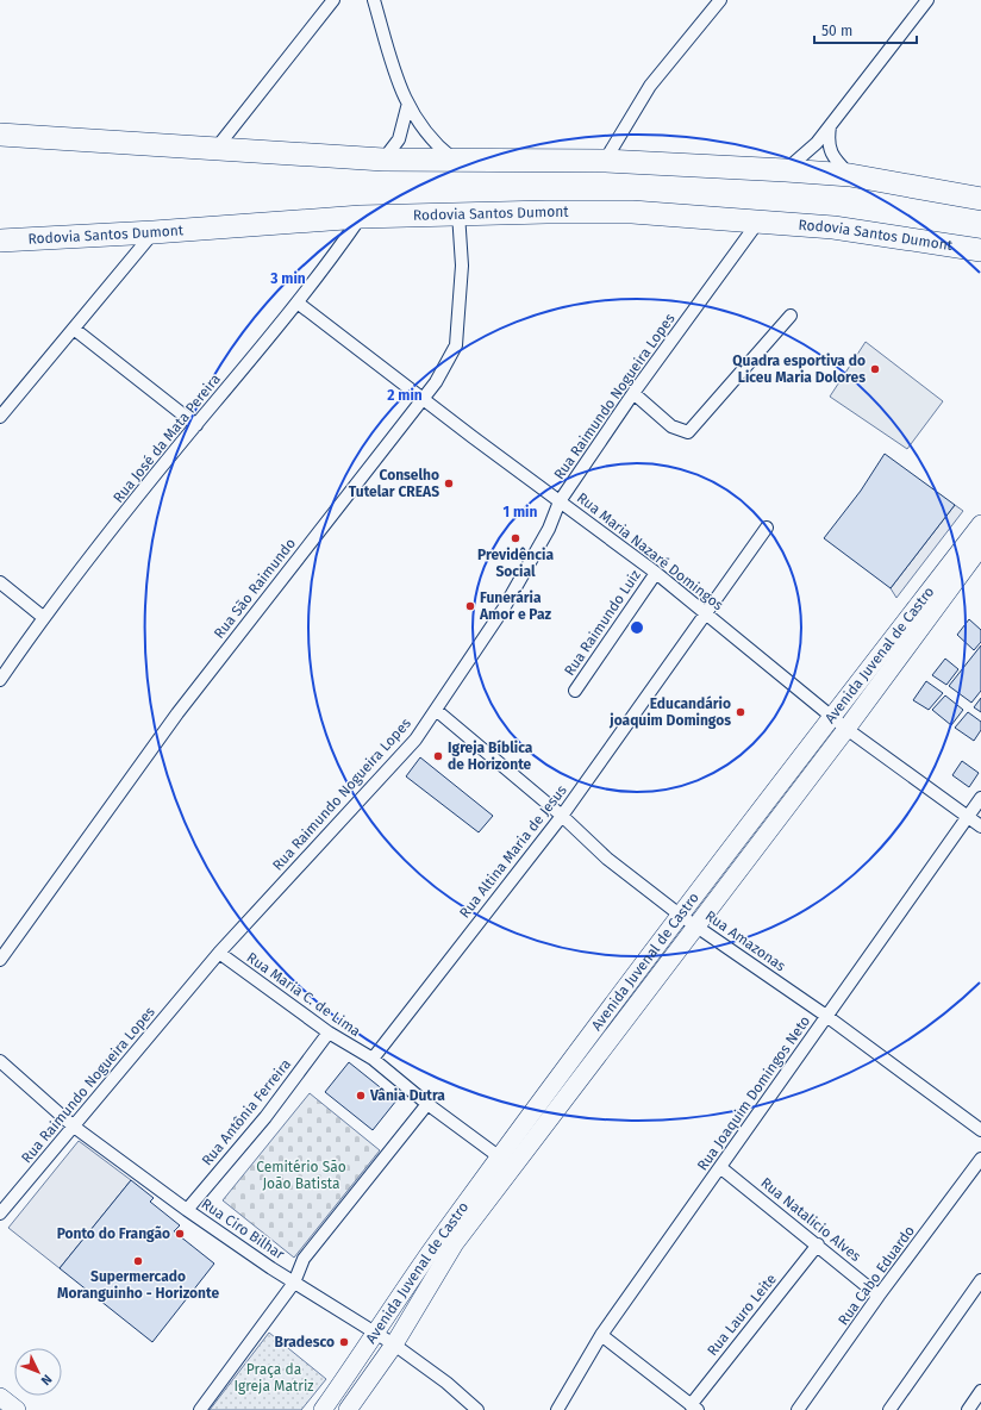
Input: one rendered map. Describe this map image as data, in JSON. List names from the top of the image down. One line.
{"streets":{"highway":["Rodovia Santos Dumont"],"street":["Rua Raimundo Nogueira Lopes","Rua José da Mata Pereira","Rua Maria Nazaré Domingos","Rua São Raimundo","Rua Raimundo Luiz","Avenida Juvenal de Castro","Rua Altina Maria de Jesus","Rua Amazonas","Rua Maria C. de Lima","Rua Joaquim Domingos Neto","Rua Antônia Ferreira","Rua Natalicio Alves","Rua Ciro Bilhar","Rua Cabo Eduardo","Rua Lauro Leite"]},"crossings":[["Rodovia Santos Dumont","Rua Raimundo Nogueira Lopes"],["Rodovia Santos Dumont","Rua José da Mata Pereira"],["Rodovia Santos Dumont","Rua São Raimundo"],["Rua Raimundo Nogueira Lopes","Rua Maria Nazaré Domingos"],["Rua Raimundo Nogueira Lopes","Rua Amazonas"],["Rua Raimundo Nogueira Lopes","Rua Maria C. de Lima"],["Rua Raimundo Nogueira Lopes","Rua Ciro Bilhar"],["Rua José da Mata Pereira","Rua Maria Nazaré Domingos"],["Rua Maria Nazaré Domingos","Rua São Raimundo"],["Rua Maria Nazaré Domingos","Rua Raimundo Luiz"],["Rua Maria Nazaré Domingos","Avenida Juvenal de Castro"],["Rua Maria Nazaré Domingos","Rua Altina Maria de Jesus"],["Rua Maria Nazaré Domingos","Rua Joaquim Domingos Neto"],["Avenida Juvenal de Castro","Rua Amazonas"],["Avenida Juvenal de Castro","Rua Ciro Bilhar"],["Rua Altina Maria de Jesus","Rua Amazonas"],["Rua Altina Maria de Jesus","Rua Maria C. de Lima"],["Rua Amazonas","Rua Joaquim Domingos Neto"],["Rua Maria C. de Lima","Rua Antônia Ferreira"],["Rua Joaquim Domingos Neto","Rua Natalicio Alves"],["Rua Antônia Ferreira","Rua Ciro Bilhar"],["Rua Natalicio Alves","Rua Cabo Eduardo"],["Rua Natalicio Alves","Rua Lauro Leite"]],"parks":["Cemitério São João Batista","Praça da Igreja Matriz"],"places":["Quadra esportiva do Liceu Maria Dolores","Conselho Tutelar CREAS","Previdência Social","Funerária Amor e Paz","Educandário joaquim Domingos","Igreja Bíblica de Horizonte","Vânia Dutra","Ponto do Frangão","Supermercado Moranguinho - Horizonte","Bradesco"],"scale_bar":"50 m","north":"bottom right","rings":["3 min","2 min","1 min"]}
